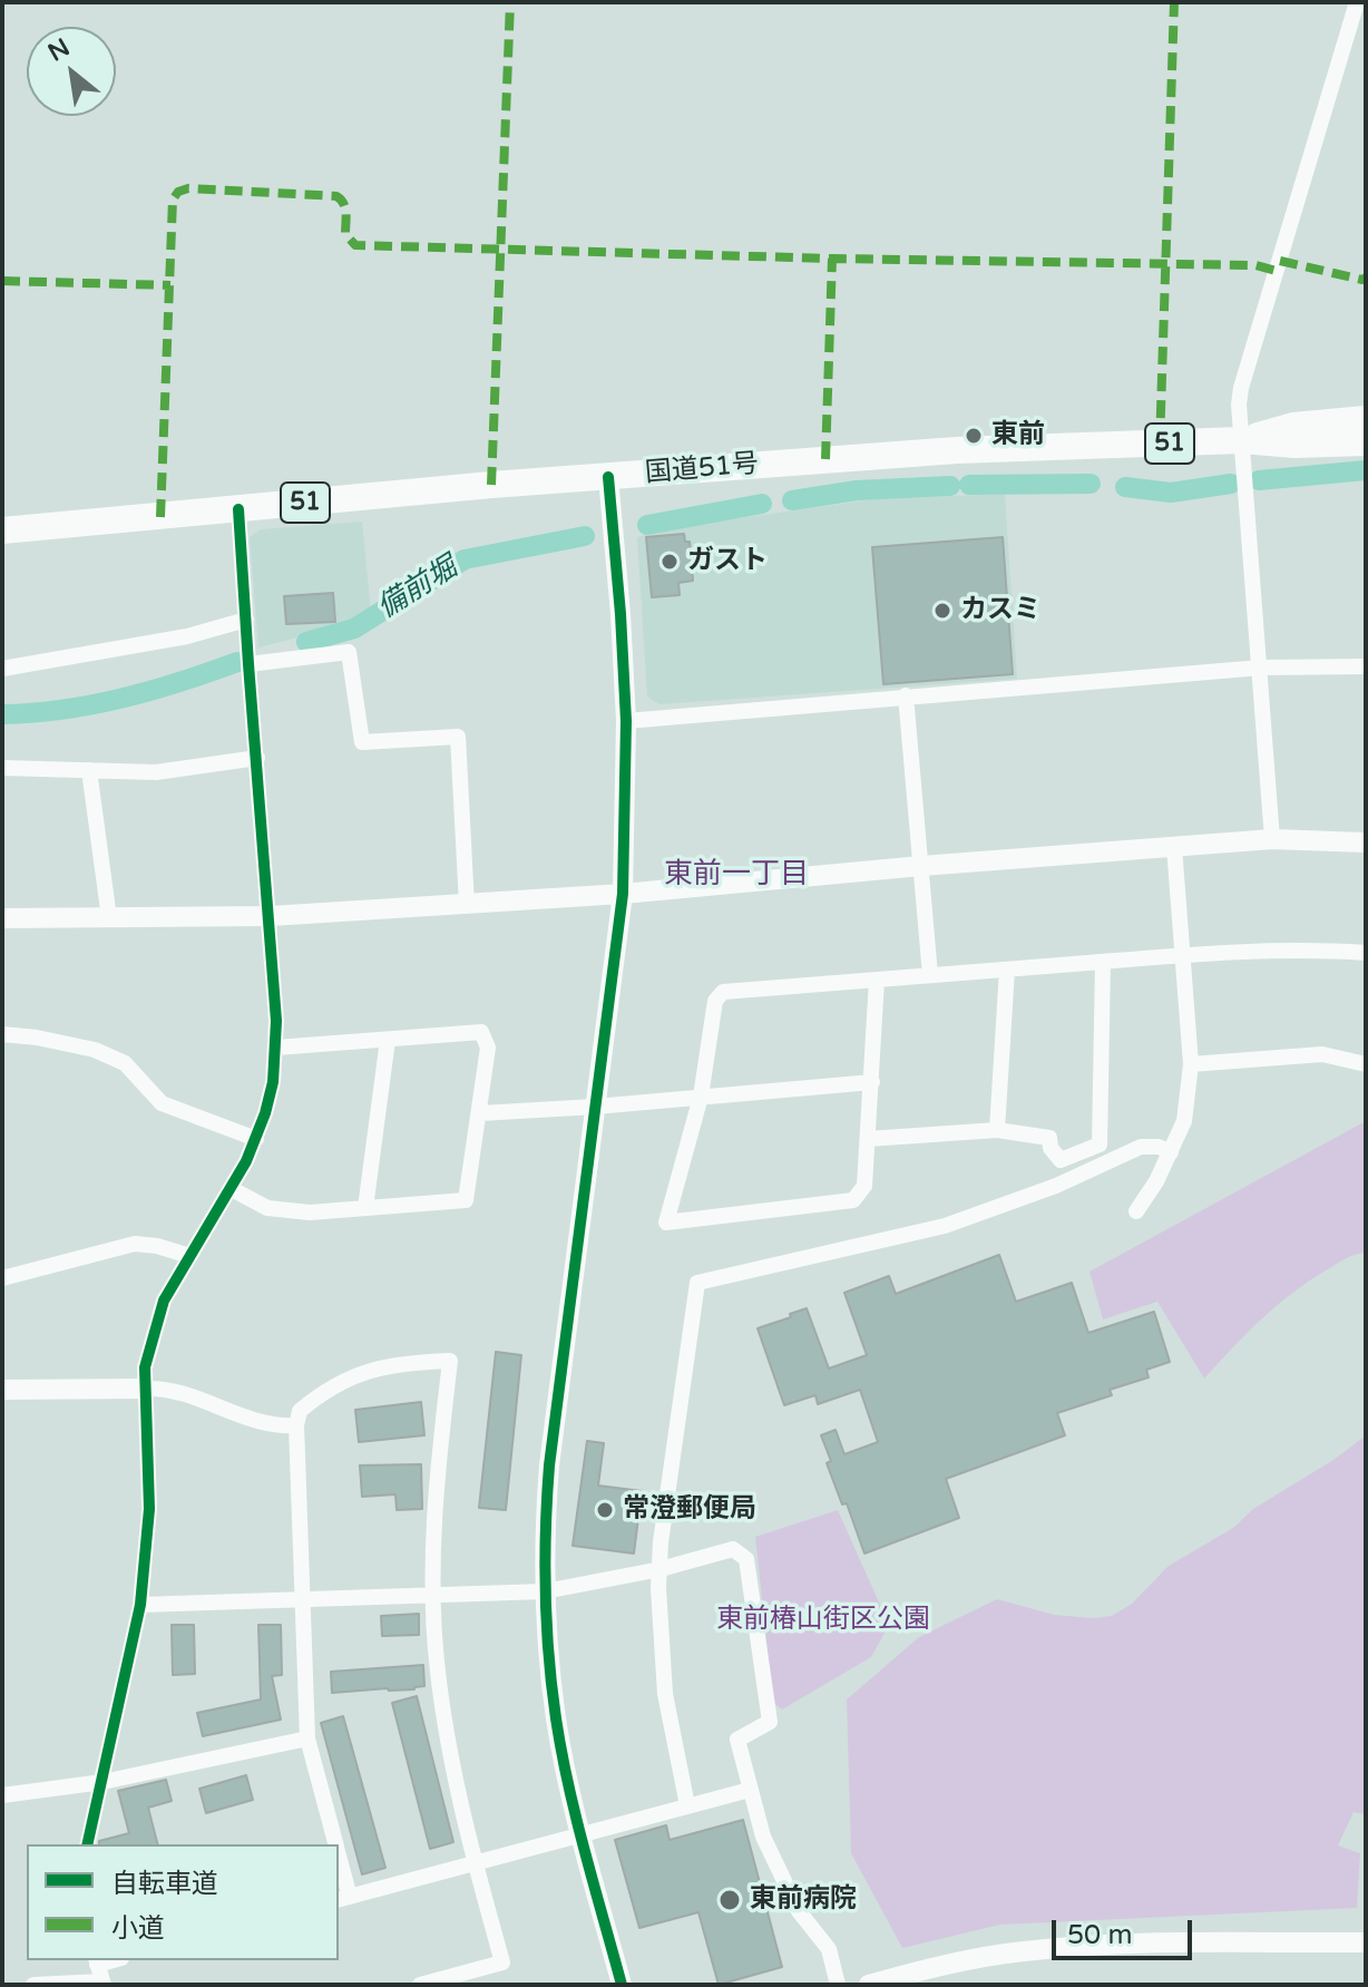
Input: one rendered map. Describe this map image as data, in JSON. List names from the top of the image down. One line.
{"streets":{"highway":["51","国道51号"]},"districts":["東前一丁目"],"water":["備前堀"],"parks":["東前椿山街区公園"],"places":["東前","ガスト","カスミ","常澄郵便局","東前病院"],"legend":["自転車道","小道"],"scale_bar":"50 m","north":"top left"}
